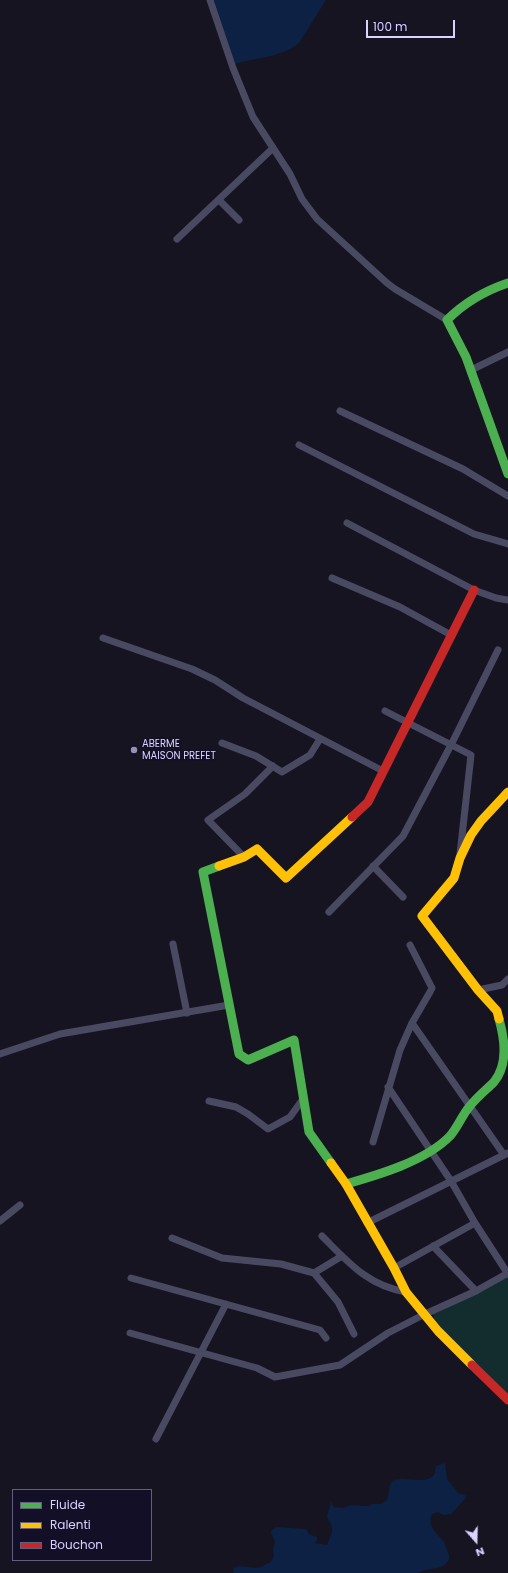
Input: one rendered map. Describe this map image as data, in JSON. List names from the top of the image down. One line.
{"places":["ABERME MAISON PREFET"],"legend":["Fluide","Ralenti","Bouchon"],"scale_bar":"100 m","north":"bottom"}
